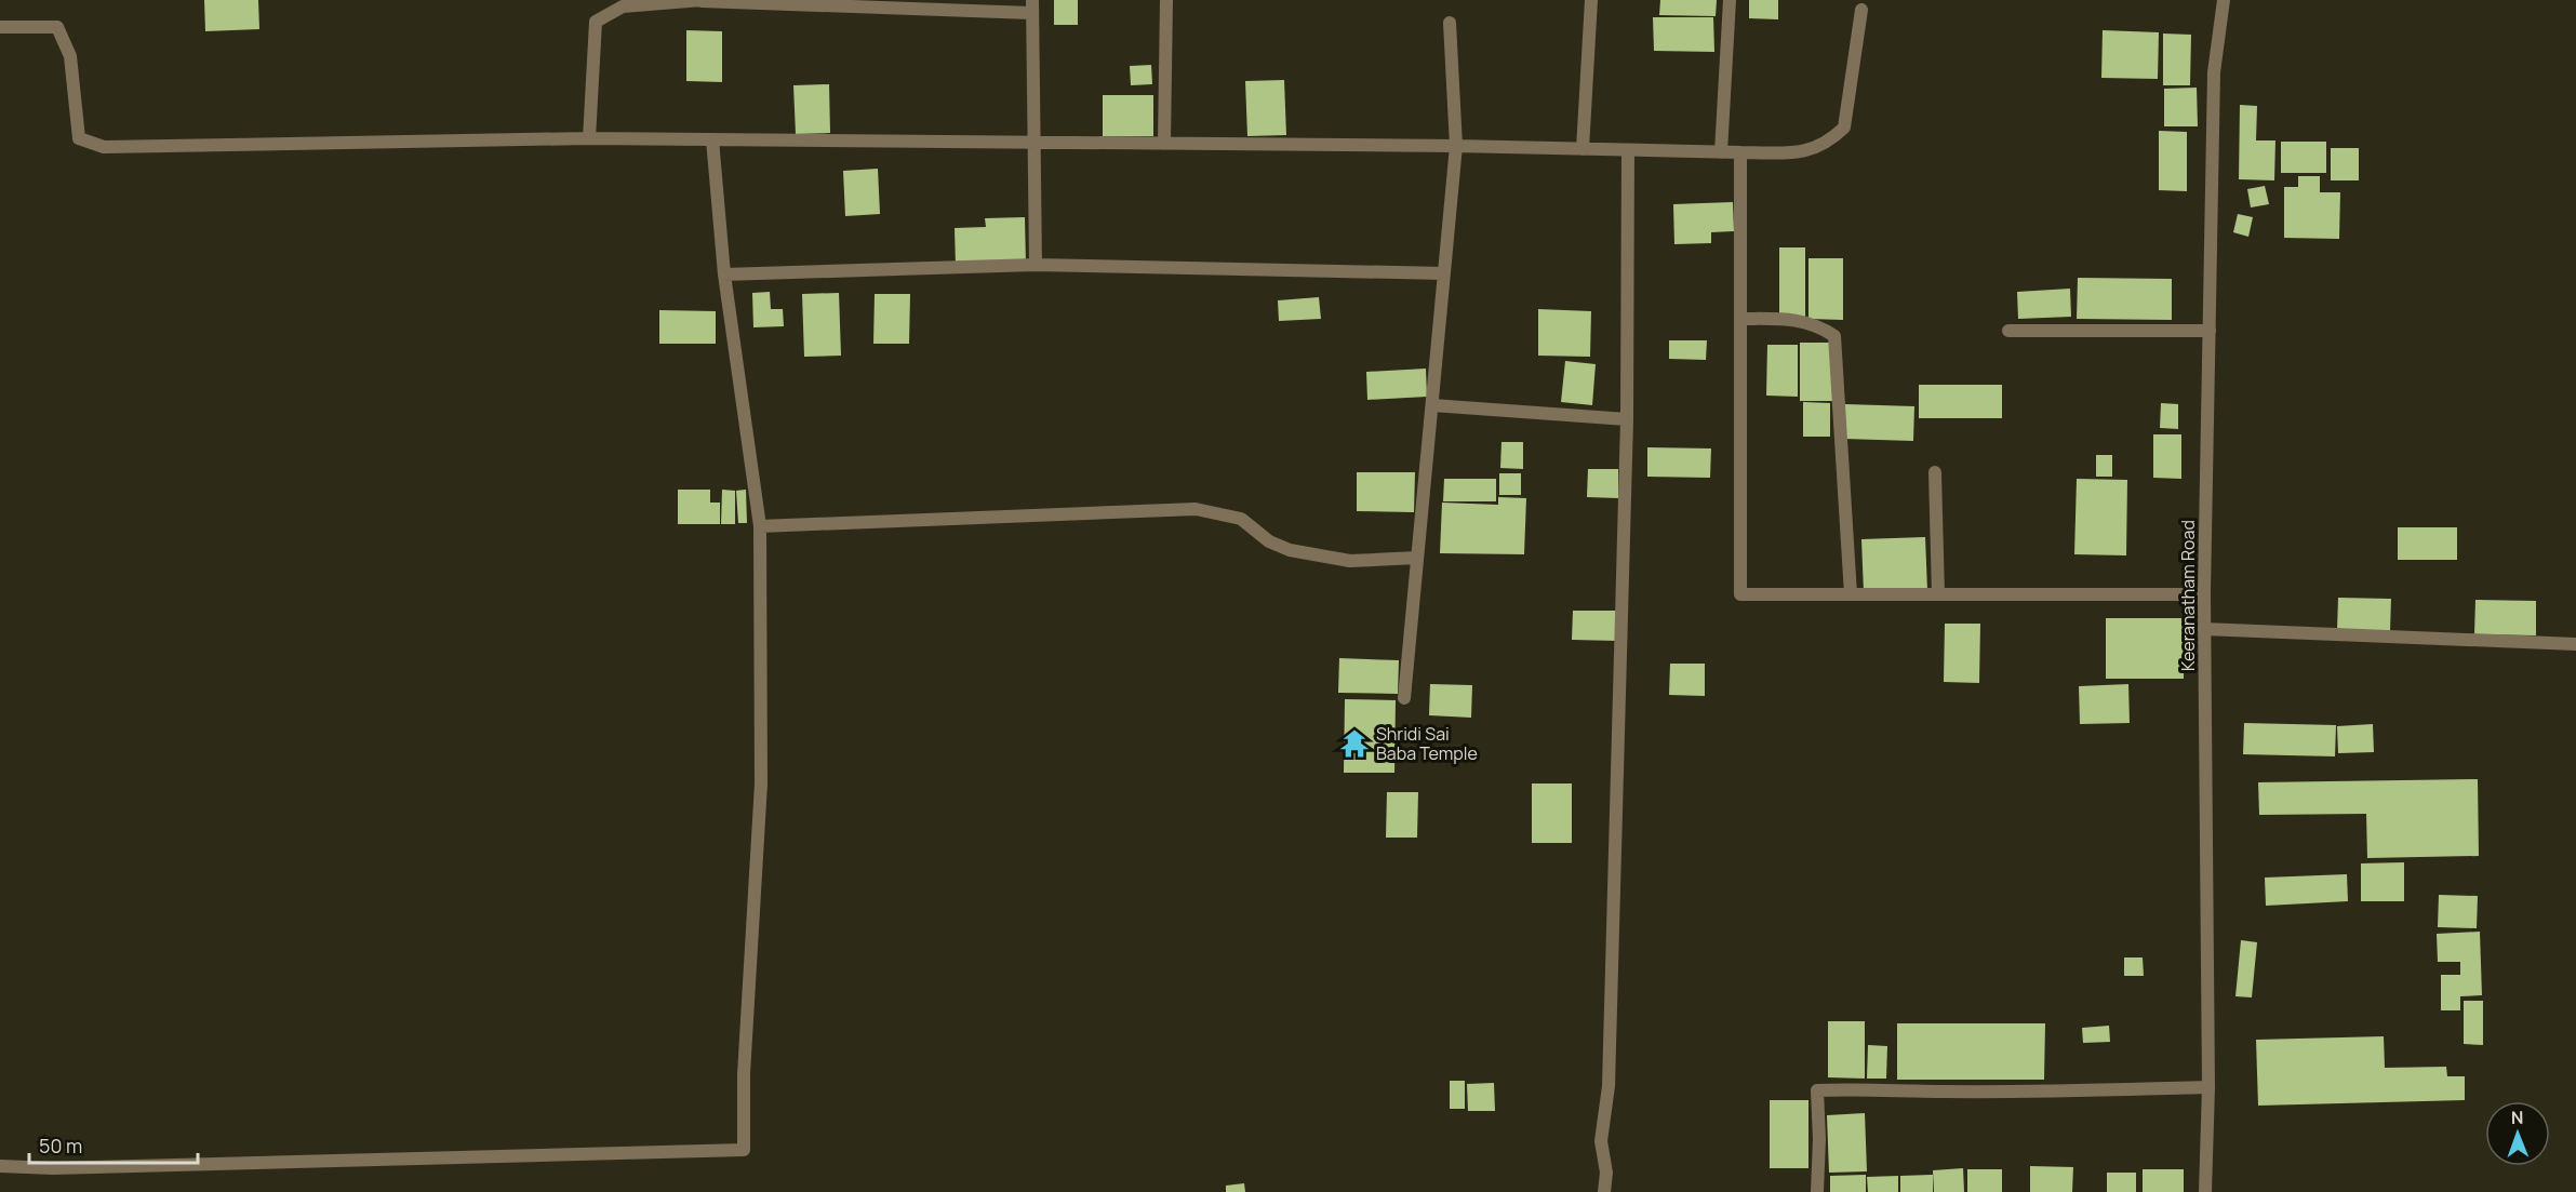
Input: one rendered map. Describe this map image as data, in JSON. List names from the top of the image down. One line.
{"streets":{"street":["Keeranatham Road"]},"places":{"temple":["Shridi Sai Baba Temple"]},"scale_bar":"50 m","north":"top"}
